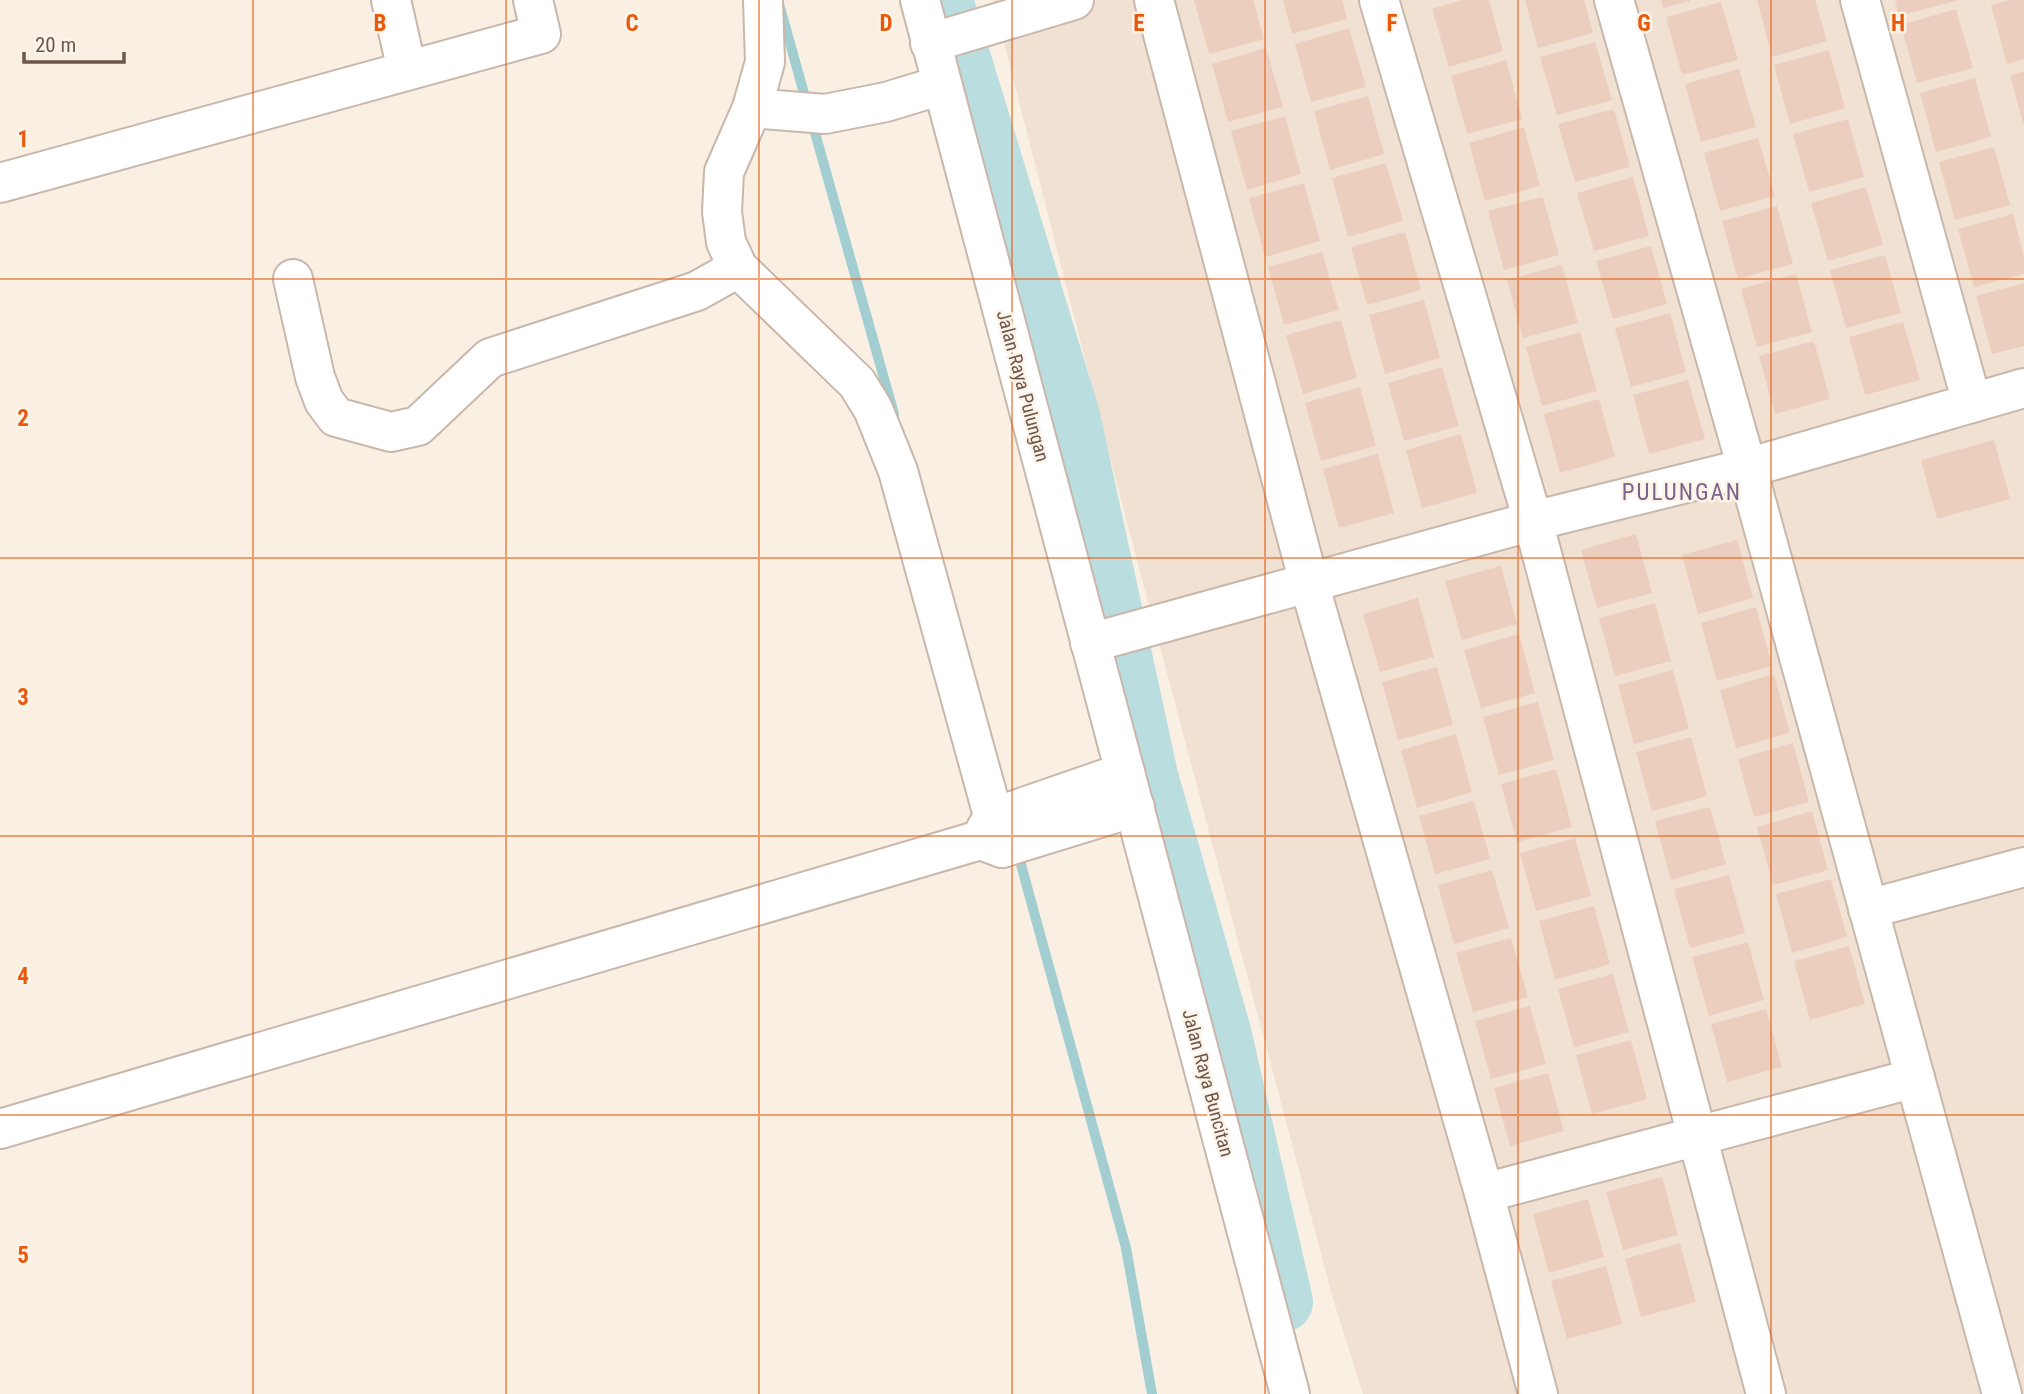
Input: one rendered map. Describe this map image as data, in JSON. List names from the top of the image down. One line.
{"streets":{"street":["Jalan Raya Pulungan","Jalan Raya Buncitan"]},"crossings":[["Jalan Raya Pulungan","Jalan Raya Buncitan"]],"districts":["PULUNGAN"],"scale_bar":"20 m","grid":{"columns":["B","C","D","E","F","G","H"],"rows":["1","2","3","4","5"]}}
